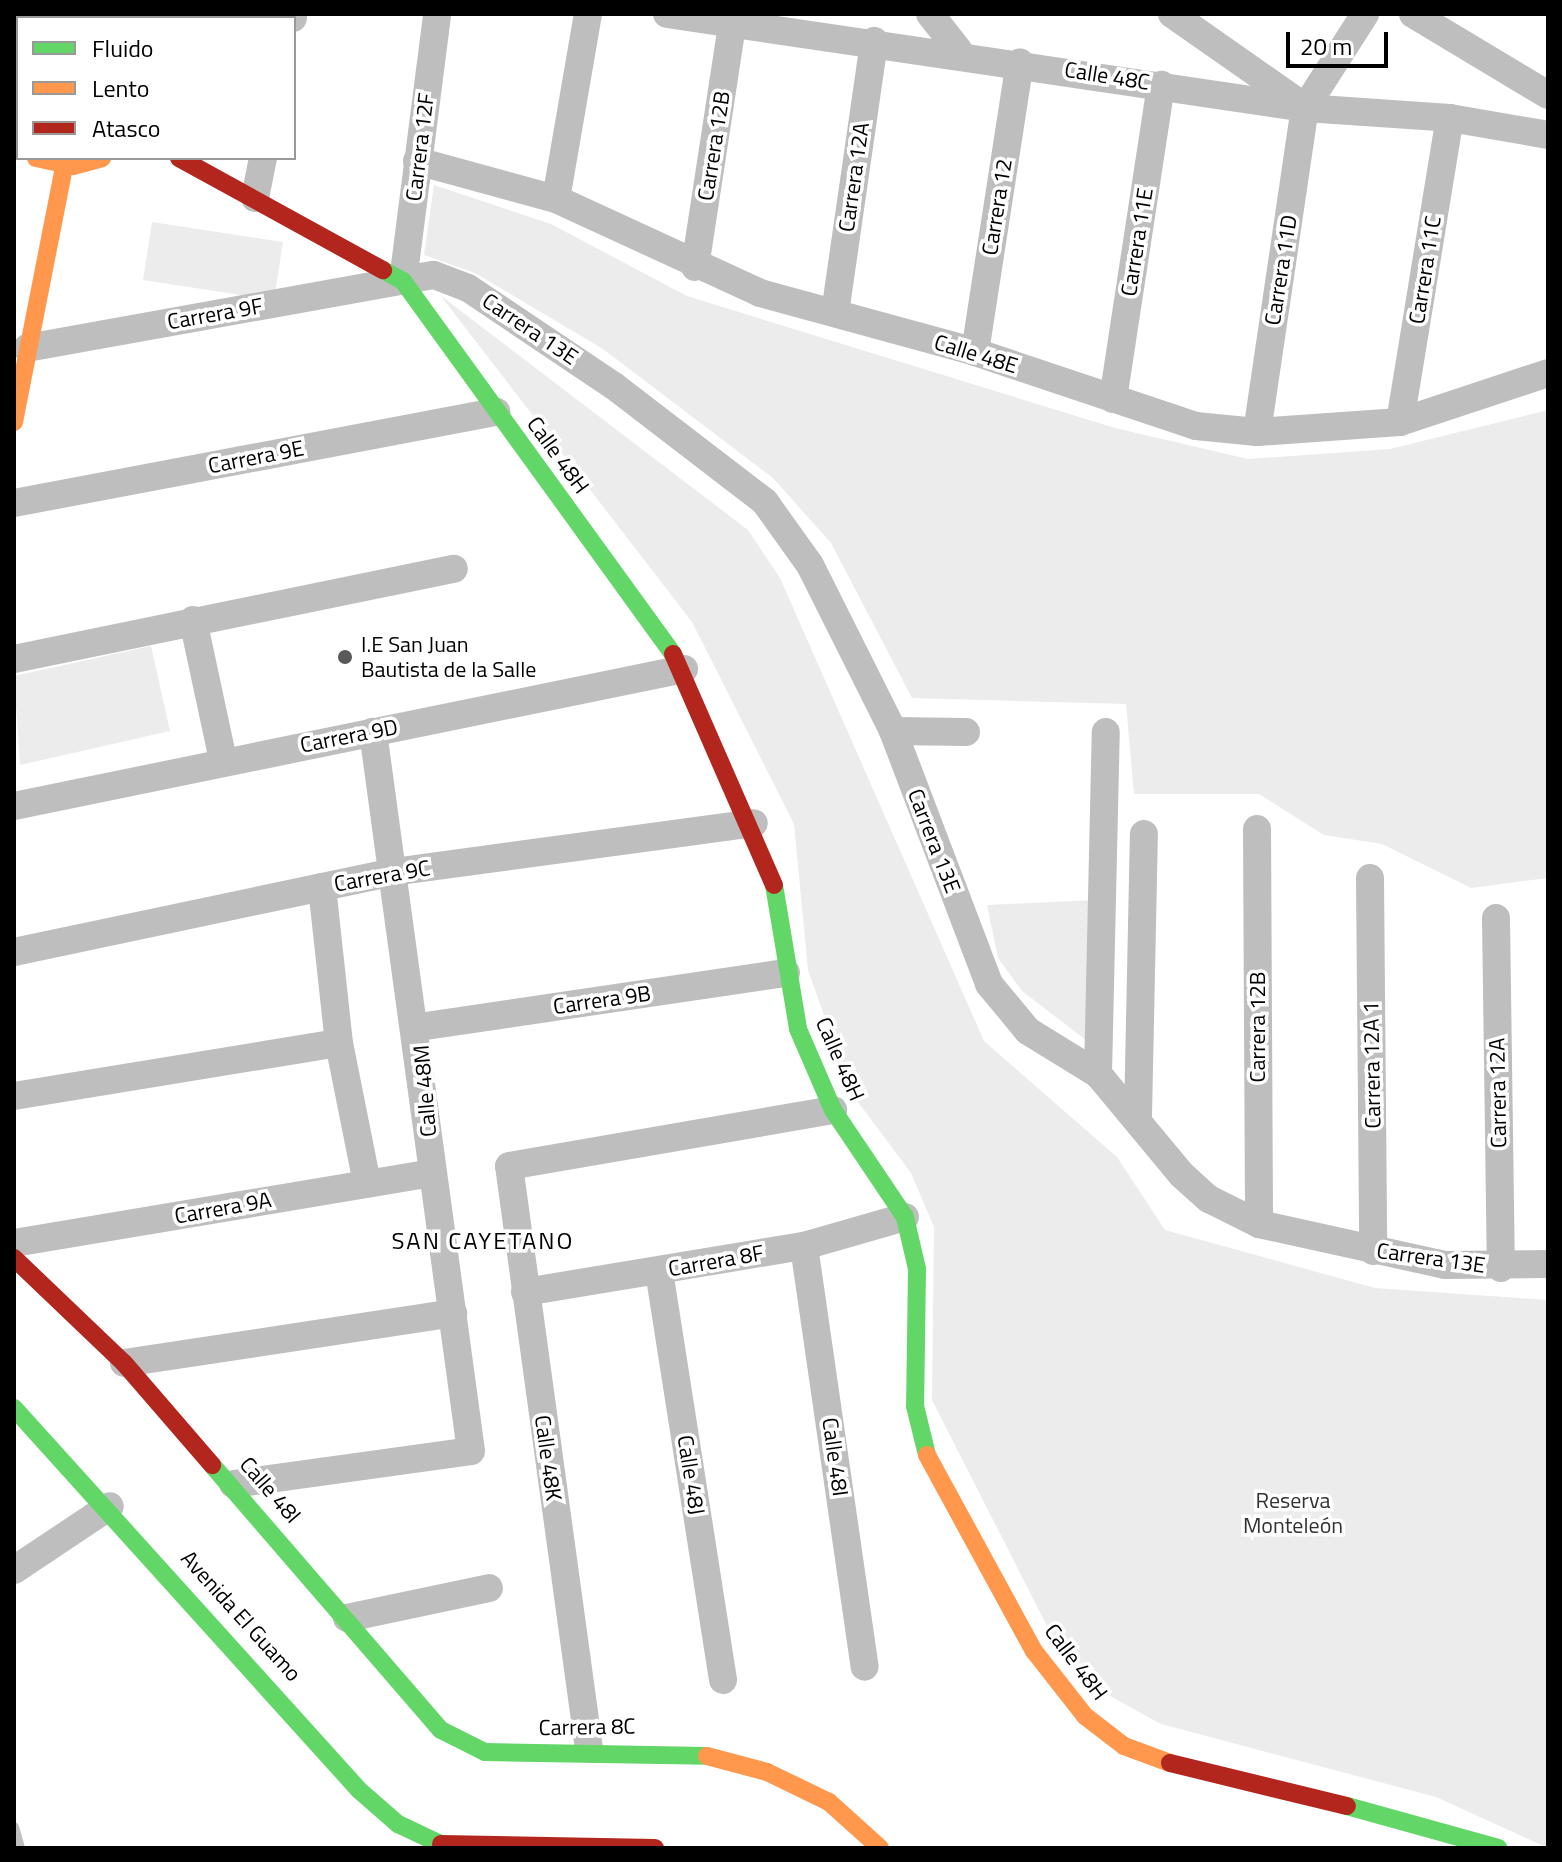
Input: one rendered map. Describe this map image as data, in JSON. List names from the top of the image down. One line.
{"streets":{"street":["Calle 48C","Carrera 12B","Carrera 12F","Carrera 12A","Carrera 12","Carrera 11E","Carrera 11D","Carrera 11C","Carrera 9F","Carrera 13E","Calle 48E","Calle 48H","Carrera 9E","Carrera 9D","Carrera 9C","Carrera 9B","Carrera 12A 1","Calle 48M","Carrera 9A","Carrera 8F","Calle 48I","Calle 48K","Calle 48J","Calle 48l","Avenida El Guamo","Carrera 8C"]},"crossings":[["Calle 48C","Carrera 12B"],["Calle 48C","Carrera 12A"],["Calle 48C","Carrera 12"],["Calle 48C","Carrera 11E"],["Calle 48C","Carrera 11D"],["Calle 48C","Carrera 11C"],["Carrera 12B","Carrera 13E"],["Carrera 12B","Calle 48E"],["Carrera 12F","Carrera 9F"],["Carrera 12F","Carrera 13E"],["Carrera 12F","Calle 48E"],["Carrera 12F","Calle 48H"],["Carrera 12A","Carrera 13E"],["Carrera 12A","Calle 48E"],["Carrera 12","Calle 48E"],["Carrera 11E","Calle 48E"],["Carrera 11D","Calle 48E"],["Carrera 11C","Calle 48E"],["Carrera 9F","Carrera 13E"],["Carrera 9F","Calle 48H"],["Carrera 13E","Calle 48H"],["Carrera 13E","Carrera 12A 1"],["Calle 48H","Carrera 9E"],["Calle 48H","Carrera 9D"],["Calle 48H","Carrera 9C"],["Calle 48H","Carrera 9B"],["Calle 48H","Carrera 8F"],["Calle 48H","Calle 48K"],["Carrera 9D","Calle 48M"],["Carrera 9C","Calle 48M"],["Carrera 9B","Calle 48M"],["Calle 48M","Carrera 9A"],["Calle 48M","Calle 48l"],["Carrera 8F","Calle 48I"],["Carrera 8F","Calle 48K"],["Carrera 8F","Calle 48J"],["Calle 48K","Carrera 8C"],["Calle 48l","Carrera 8C"]],"districts":["SAN CAYETANO"],"parks":["Reserva Monteleón"],"places":["I.E San Juan Bautista de la Salle"],"legend":["Fluido","Lento","Atasco"],"scale_bar":"20 m"}
